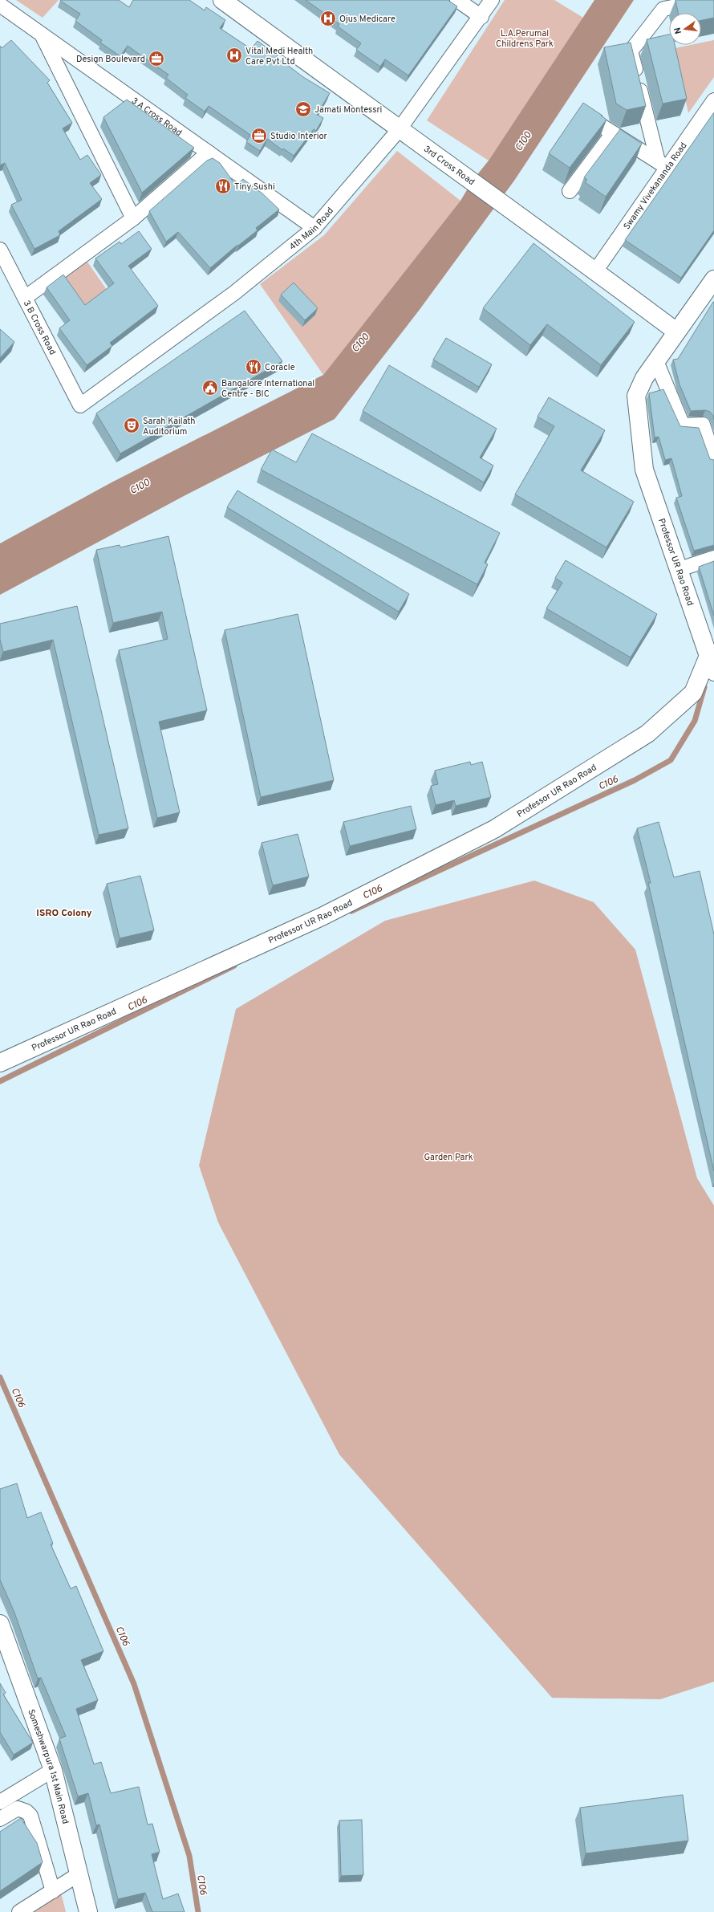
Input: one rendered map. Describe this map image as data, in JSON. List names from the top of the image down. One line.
{"streets":{"street":["3 A Cross Road","3rd Cross Road","Swamy Vivekananda Road","4th Main Road","3 B Cross Road","Professor UR Rao Road","Someshwarpura 1st Main Road"]},"crossings":[["3 A Cross Road","4th Main Road"],["3rd Cross Road","Swamy Vivekananda Road"],["3rd Cross Road","4th Main Road"],["3rd Cross Road","Professor UR Rao Road"],["4th Main Road","3 B Cross Road"]],"districts":["ISRO Colony"],"water":["C100","C106"],"parks":["L.A.Perumal Childrens Park","Garden Park"],"places":{"hospital":["Ojus Medicare","Vital Medi Health Care Pvt Ltd"],"office":["Design Boulevard","Studio Interior"],"school or university":["Jamati Montessri"],"restaurant":["Tiny Sushi","Coracle"],"public building":["Bangalore International Centre - BIC"],"theatre":["Sarah Kailath Auditorium"]},"north":"left"}
